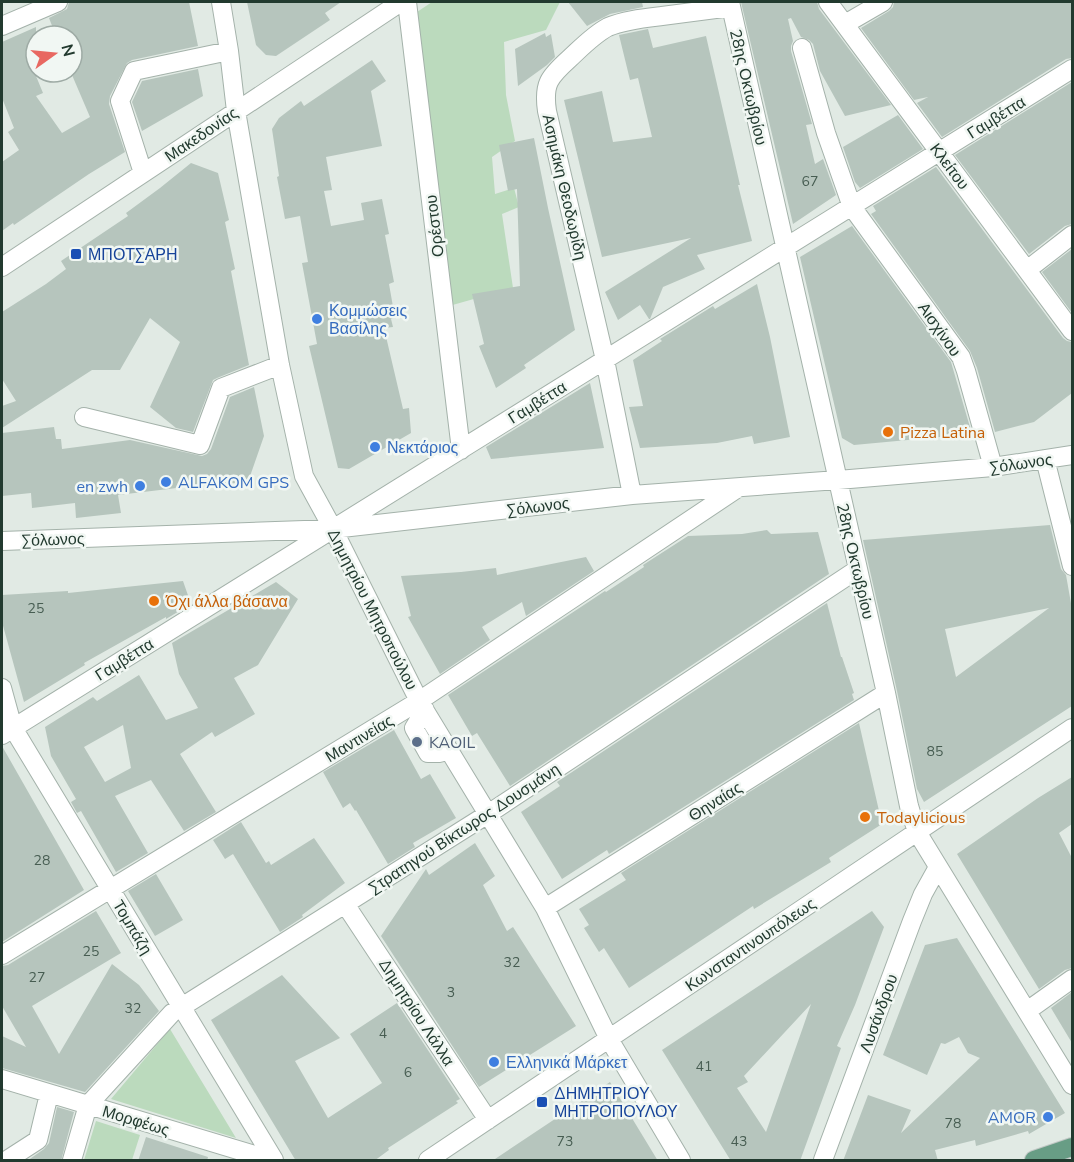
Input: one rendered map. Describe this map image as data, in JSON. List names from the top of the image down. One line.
{"streets":{"street":["28ης Οκτωβρίου","Γαμβέττα","Μακεδονίας","Κλείτου","Ασημάκη Θεοδωρίδη","Ορέστου","Αισχίνου","Σόλωνος","Δημητρίου Μητροπούλου","Μαντινείας","Θηναίας","Στρατηγού Βίκτωρος Δουσμάνη","Τομπάζη","Κωνσταντινουπόλεως","Δημητρίου Λάλλα","Λυσάνδρου","Μορφέως"]},"crossings":[["28ης Οκτωβρίου","Γαμβέττα"],["28ης Οκτωβρίου","Ασημάκη Θεοδωρίδη"],["28ης Οκτωβρίου","Σόλωνος"],["28ης Οκτωβρίου","Θηναίας"],["28ης Οκτωβρίου","Στρατηγού Βίκτωρος Δουσμάνη"],["28ης Οκτωβρίου","Κωνσταντινουπόλεως"],["28ης Οκτωβρίου","Λυσάνδρου"],["Γαμβέττα","Κλείτου"],["Γαμβέττα","Ασημάκη Θεοδωρίδη"],["Γαμβέττα","Ορέστου"],["Γαμβέττα","Αισχίνου"],["Γαμβέττα","Σόλωνος"],["Γαμβέττα","Δημητρίου Μητροπούλου"],["Γαμβέττα","Τομπάζη"],["Μακεδονίας","Δημητρίου Μητροπούλου"],["Ασημάκη Θεοδωρίδη","Σόλωνος"],["Αισχίνου","Σόλωνος"],["Σόλωνος","Δημητρίου Μητροπούλου"],["Σόλωνος","Μαντινείας"],["Δημητρίου Μητροπούλου","Μαντινείας"],["Δημητρίου Μητροπούλου","Θηναίας"],["Δημητρίου Μητροπούλου","Στρατηγού Βίκτωρος Δουσμάνη"],["Δημητρίου Μητροπούλου","Κωνσταντινουπόλεως"],["Μαντινείας","Τομπάζη"],["Στρατηγού Βίκτωρος Δουσμάνη","Τομπάζη"],["Στρατηγού Βίκτωρος Δουσμάνη","Δημητρίου Λάλλα"],["Στρατηγού Βίκτωρος Δουσμάνη","Μορφέως"],["Τομπάζη","Μορφέως"],["Κωνσταντινουπόλεως","Δημητρίου Λάλλα"]],"places":{"transit":["ΜΠΟΤΣΑΡΗ","ΔΗΜΗΤΡΙΟΥ ΜΗΤΡΟΠΟΥΛΟΥ"],"other":["Κομμώσεις Βασίλης","Pizza Latina","Νεκτάριος","ALFAKOM GPS","en zwh","Όχι άλλα βάσανα","KAOIL","Todaylicious","Ελληνικά Μάρκετ","AMOR"]},"house_numbers":["67","25","85","28","25","32","27","3","32","4","41","6","78","73","43"],"north":"right"}
